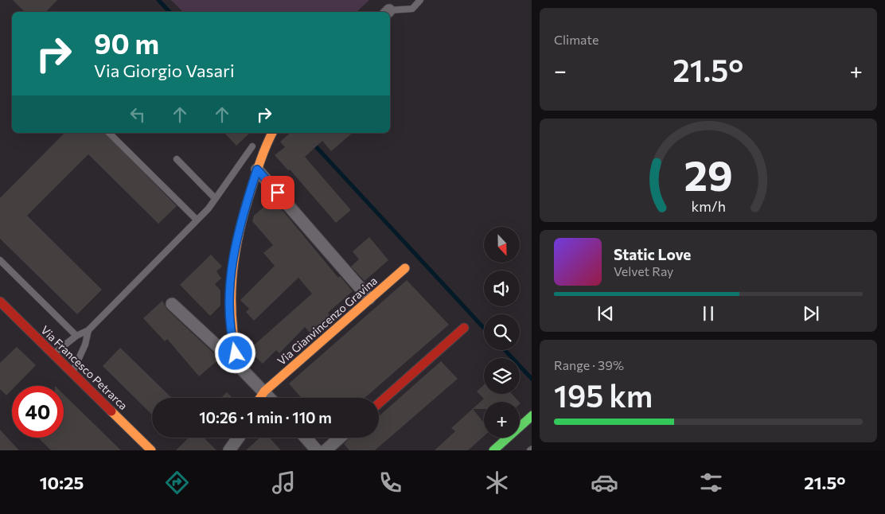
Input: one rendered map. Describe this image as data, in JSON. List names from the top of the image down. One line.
{"streets":{"street":["Via Gianvincenzo Gravina","Via Francesco Petrarca"]},"north":"bottom","page":{"tile":["Climate",["Range · 39%","195 km"]],"turn":["90 m","Via Giorgio Vasari"],"heat":["−","21.5°","+"],"map_buttons":"+","song":["Static Love","Velvet Ray"],"limit":"40","trip":"10:26 · 1 min · 110 m","tabs":["10:25","21.5°"],"gauge":["29","km/h"]}}
